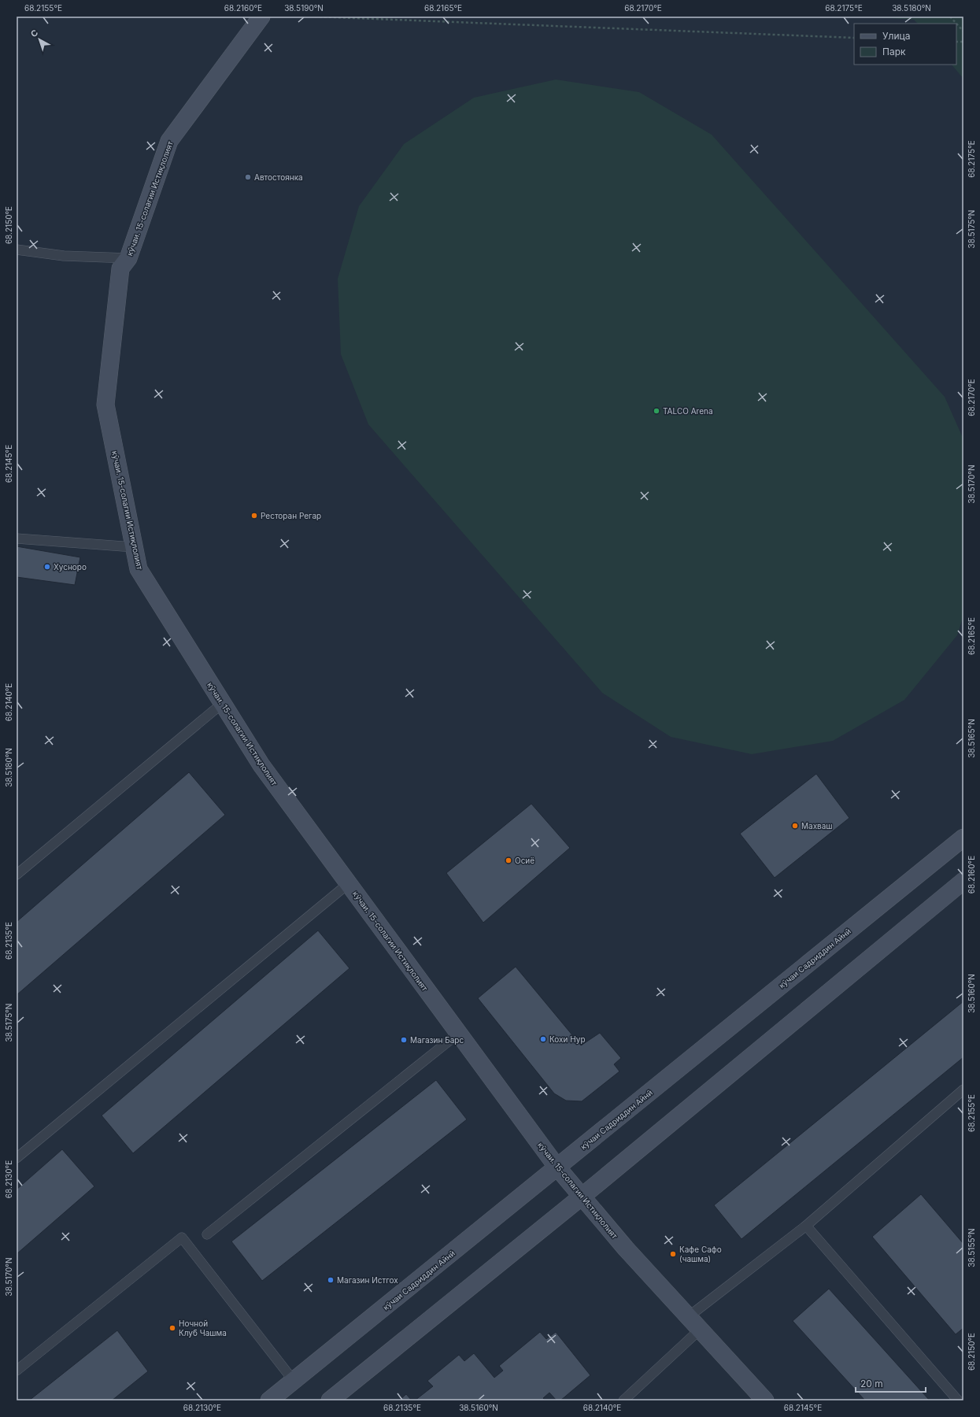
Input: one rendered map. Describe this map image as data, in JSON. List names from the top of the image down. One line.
{"streets":{"street":["кӯчаи. 15-солагии Истиқлолият","кӯчаи Садриддин Айнӣ"]},"crossings":[["кӯчаи. 15-солагии Истиқлолият","кӯчаи Садриддин Айнӣ"]],"places":["Автостоянка","TALCO Arena","Ресторан Регар","Хусноро","Махваш","Осиё","Кохи Нур","Магазин Барс","Кафе Сафо (чашма)","Магазин Истгох","Ночной Клуб Чашма"],"legend":["Улица","Парк"],"scale_bar":"20 m","north":"top left","coordinates":["68.2155°E","68.2160°E","38.5190°N","68.2165°E","68.2170°E","68.2175°E","38.5180°N","68.2150°E","38.5175°N","68.2145°E","38.5170°N","68.2140°E","38.5165°N","68.2135°E","38.5160°N","68.2130°E","38.5155°N"]}
